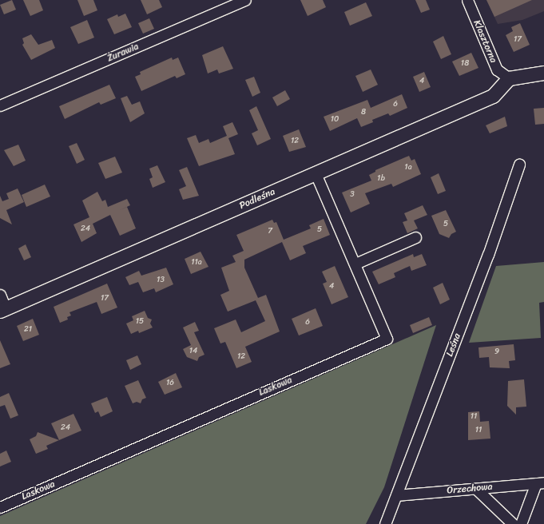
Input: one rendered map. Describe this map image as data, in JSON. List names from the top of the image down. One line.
{"streets":{"street":["Klasztorna","Żurawia","Podleśna","Leśna","Laskowa","Orzechowa"]},"crossings":[["Klasztorna","Podleśna"],["Podleśna","Laskowa"],["Leśna","Orzechowa"]],"house_numbers":["17","18","4","6","8","10","12","1a","1b","3","5","24","5","7","11a","13","4","17","15","6","21","14","9","12","16","11","24","11"]}
